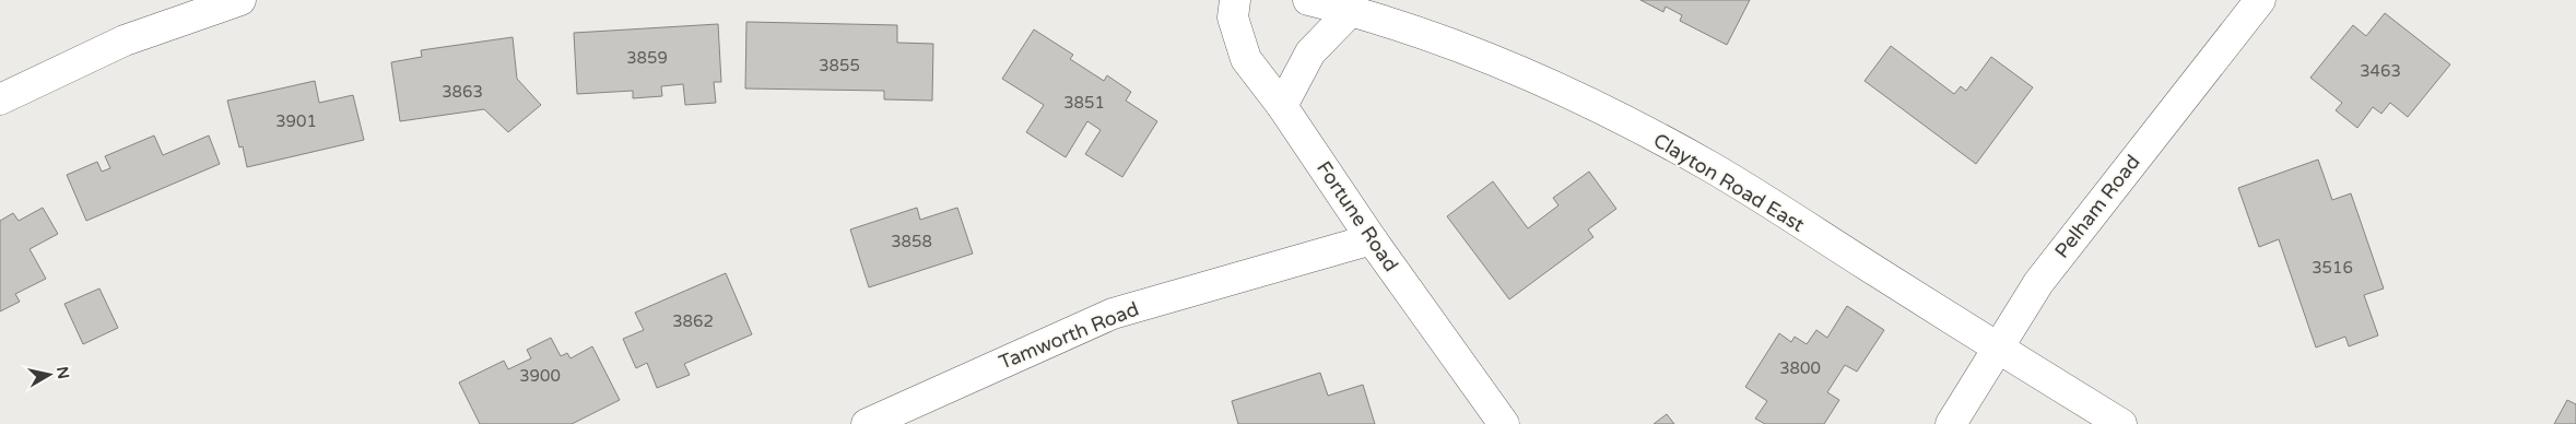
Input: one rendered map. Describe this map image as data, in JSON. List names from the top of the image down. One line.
{"streets":{"street":["Clayton Road East","Pelham Road","Fortune Road","Tamworth Road"]},"crossings":[["Clayton Road East","Pelham Road"],["Fortune Road","Tamworth Road"]],"house_numbers":["3859","3855","3463","3863","3851","3901","3858","3516","3862","3800","3900"],"north":"right"}
